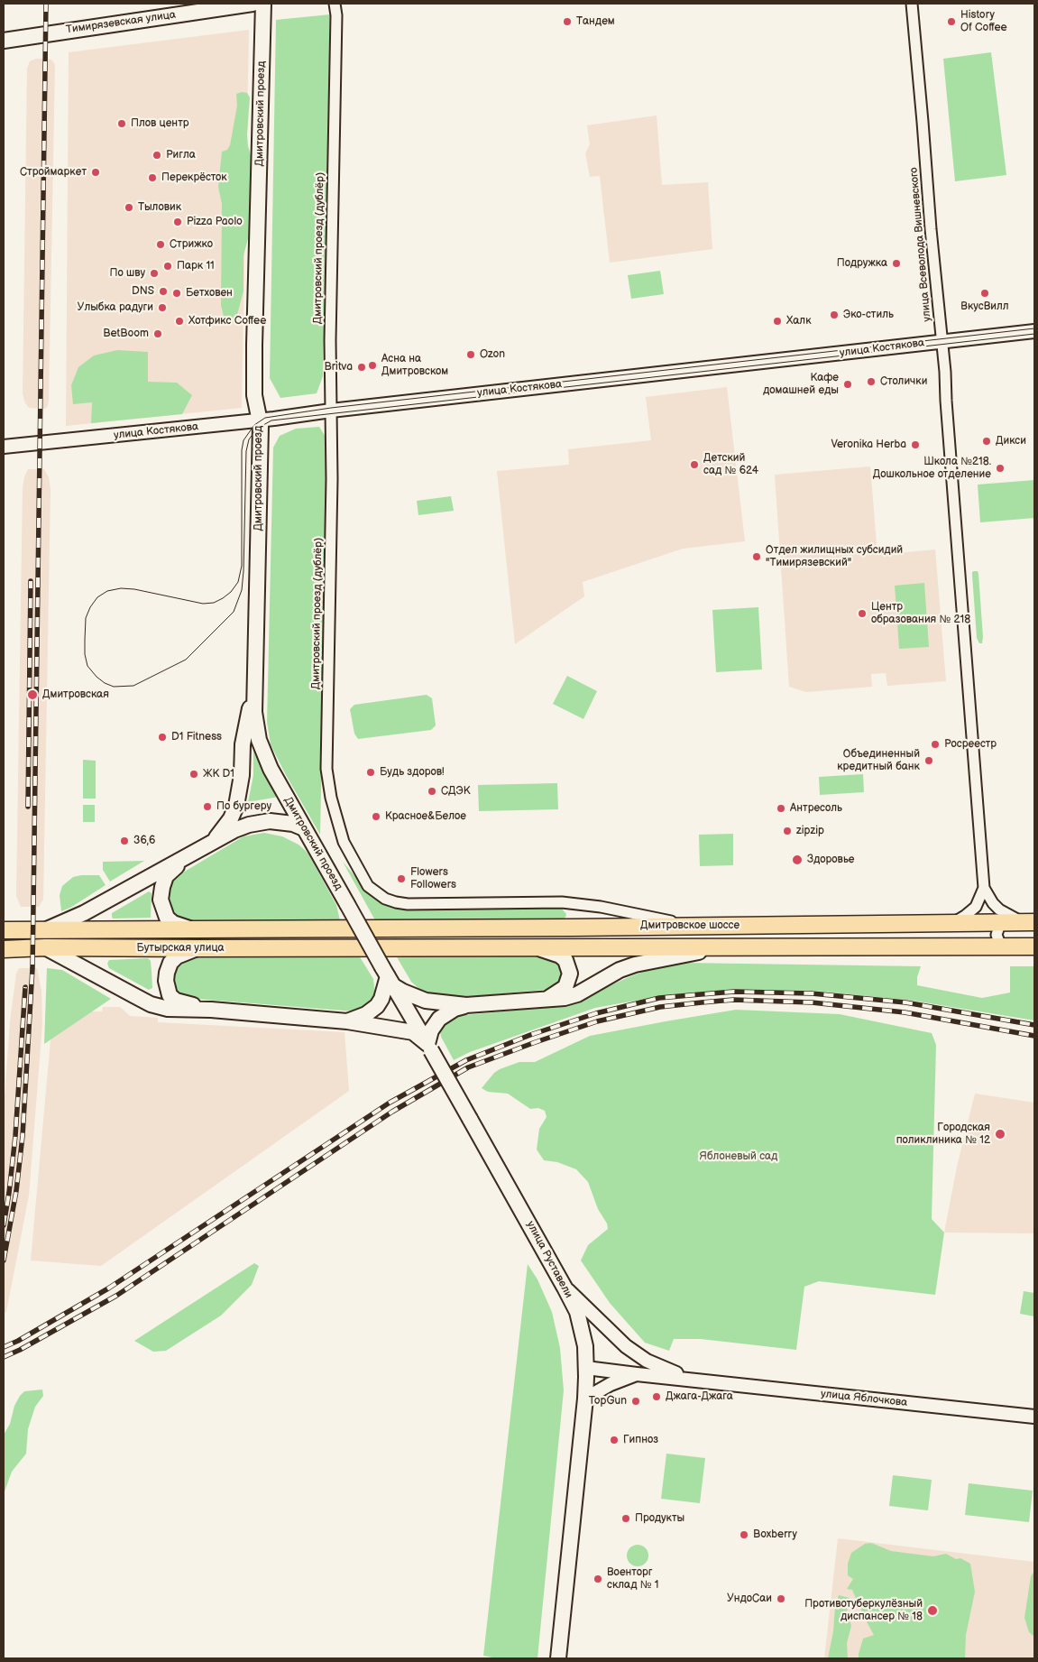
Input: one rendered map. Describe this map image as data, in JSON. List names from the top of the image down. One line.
{"streets":{"main road":["Тимирязевская улица","Дмитровский проезд","Дмитровское шоссе","Бутырская улица","улица Руставели"],"street":["улица Всеволода Вишневского","Дмитровский проезд (дублёр)","улица Костякова","улица Яблочкова"]},"crossings":[["Дмитровский проезд","улица Костякова"],["Дмитровский проезд","улица Руставели"],["улица Всеволода Вишневского","улица Костякова"],["улица Всеволода Вишневского","Дмитровское шоссе"],["Дмитровский проезд (дублёр)","улица Костякова"],["Дмитровский проезд (дублёр)","Дмитровское шоссе"],["Дмитровское шоссе","Бутырская улица"]],"parks":["Яблоневый сад"],"places":["Тандем","History Of Coffee","Плов центр","Ригла","Строймаркет","Перекрёсток","Тыловик","Pizza Paolo","Стрижко","Подружка","Парк 11","По шву","DNS","Бетховен","ВкусВилл","Улыбка радуги","Эко-стиль","Хотфикс Coffee","Халк","BetBoom","Ozon","Асна на Дмитровском","Britva","Столички","Кафе домашней еды","Дикси","Veronika Herba","Детский сад № 624","Школа №218. Дошкольное отделение","Отдел жилищных субсидий \"Тимирязевский\"","Центр образования № 218","Дмитровская","D1 Fitness","Росреестр","Объединенный кредитный банк","Будь здоров!","ЖК D1","СДЭК","По бургеру","Антресоль","Красное&Белое","zipzip","36,6","Здоровье","Flowers Followers","Городская поликлиника № 12","Джага-Джага","TopGun","Гипноз","Продукты","Boxberry","Военторг склад № 1","УндоСаи","Противотуберкулёзный диспансер № 18"]}
